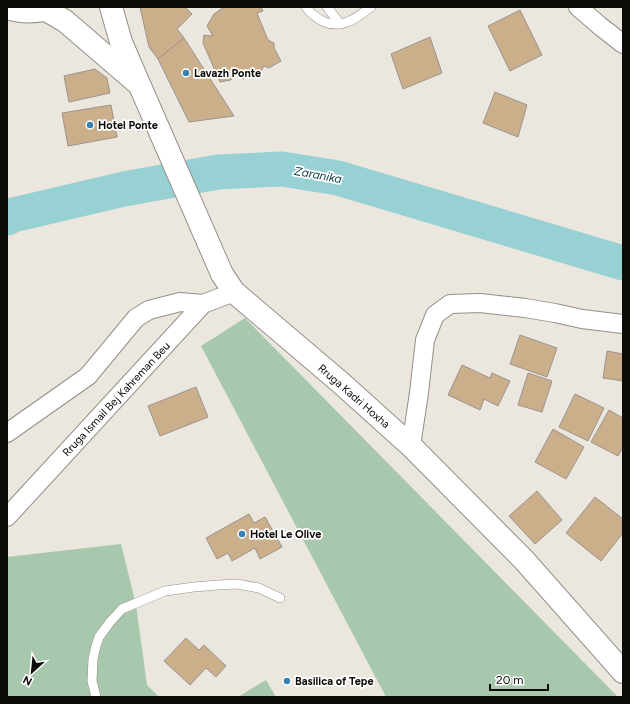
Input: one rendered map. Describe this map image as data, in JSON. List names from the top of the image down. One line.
{"streets":{"main road":["Rruga Kadri Hoxha"],"street":["Rruga Ismail Bej Kahreman Beu"]},"crossings":[["Rruga Kadri Hoxha","Rruga Ismail Bej Kahreman Beu"]],"water":["Zaranika"],"places":["Lavazh Ponte","Hotel Ponte","Hotel Le Olive","Basilica of Tepe"],"scale_bar":"20 m","north":"bottom left"}
